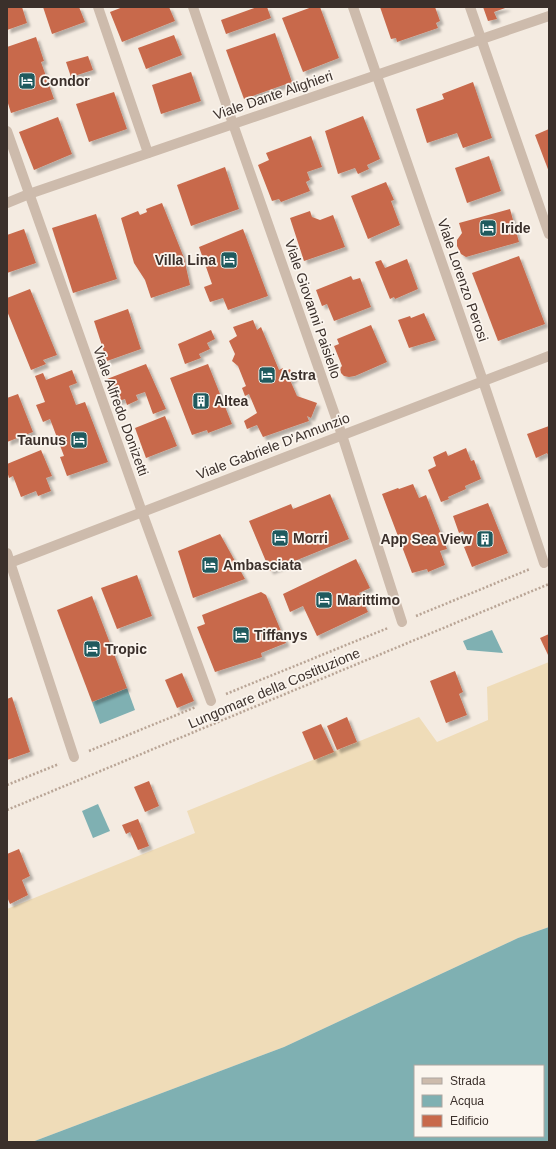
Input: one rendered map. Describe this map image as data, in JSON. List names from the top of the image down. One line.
{"streets":{"street":["Viale Dante Alighieri","Viale Lorenzo Perosi","Viale Giovanni Paisiello","Viale Alfredo Donizetti","Viale Gabriele D'Annunzio"],"path":["Lungomare della Costituzione"]},"crossings":[["Viale Dante Alighieri","Viale Lorenzo Perosi"],["Viale Dante Alighieri","Viale Giovanni Paisiello"],["Viale Dante Alighieri","Viale Alfredo Donizetti"],["Viale Lorenzo Perosi","Viale Gabriele D'Annunzio"],["Viale Lorenzo Perosi","Lungomare della Costituzione"],["Viale Giovanni Paisiello","Viale Gabriele D'Annunzio"],["Viale Giovanni Paisiello","Lungomare della Costituzione"],["Viale Alfredo Donizetti","Viale Gabriele D'Annunzio"],["Viale Alfredo Donizetti","Lungomare della Costituzione"]],"places":{"hotel":["Condor","Iride","Villa Lina","Astra","Taunus","Morri","Ambasciata","Marittimo","Tiffanys","Tropic"],"building":["Altea","App Sea View"]},"legend":["Strada","Acqua","Edificio"]}
